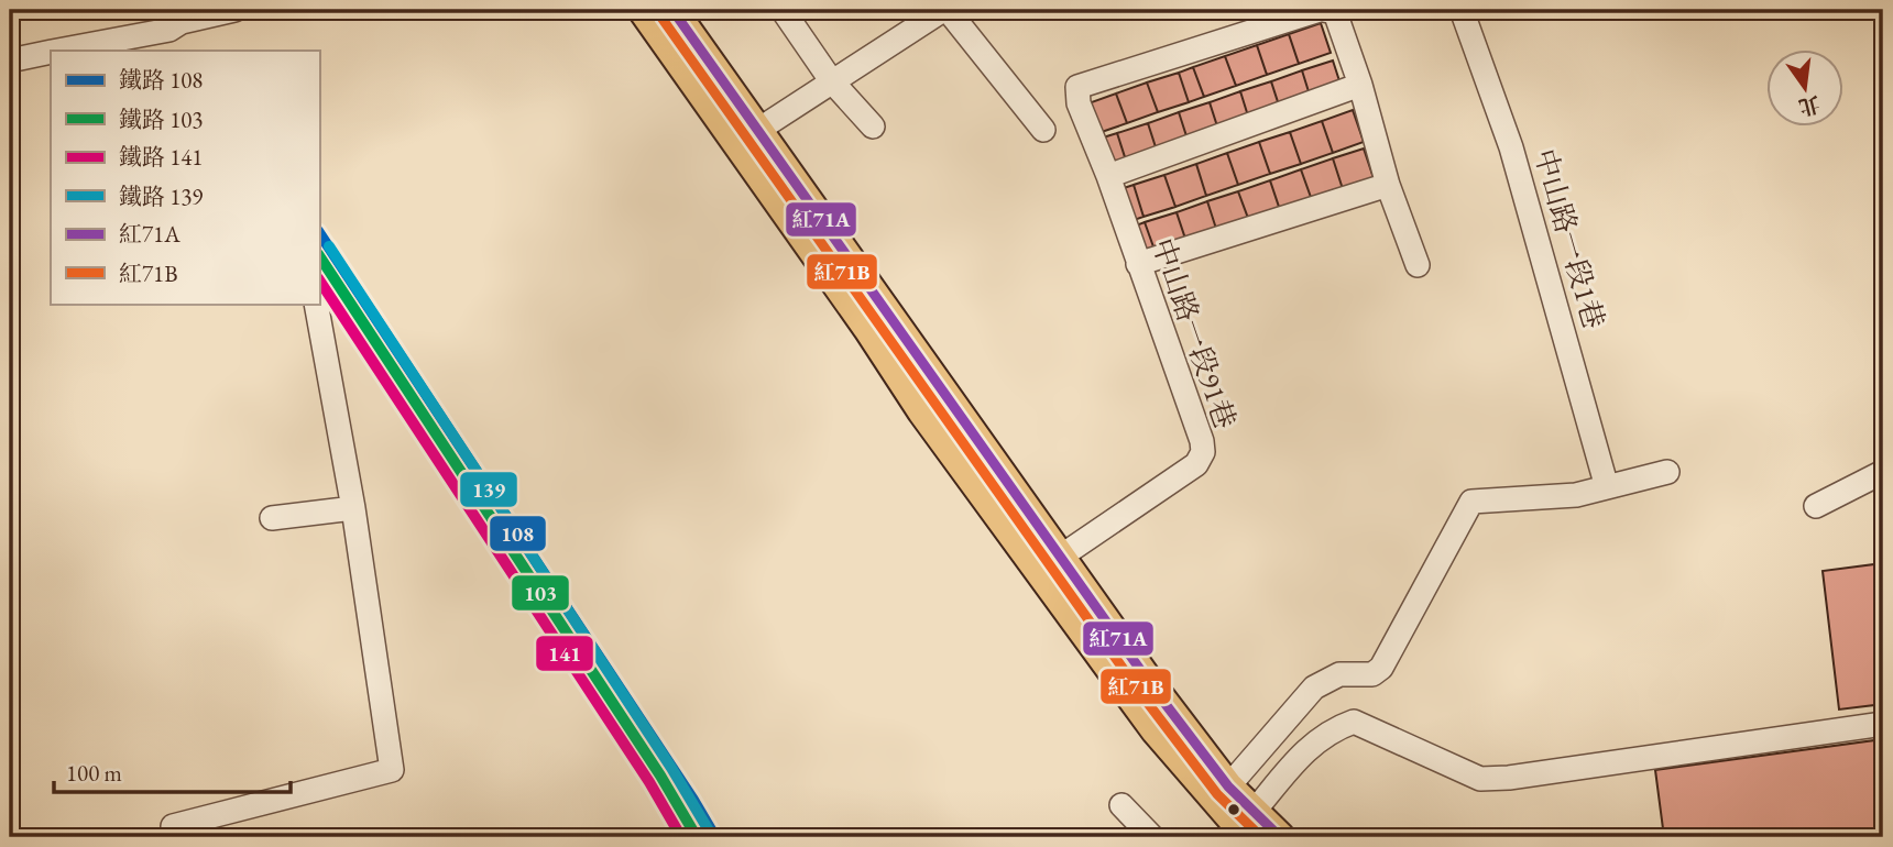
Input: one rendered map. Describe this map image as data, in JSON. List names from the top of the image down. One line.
{"streets":{"street":["中山路一段1巷","中山路一段91巷"]},"lines":["transit line 紅71A","transit line 紅71B","rail line 108","rail line 139","rail line 103","rail line 141"],"legend":["鐵路 108","鐵路 103","鐵路 141","鐵路 139","紅71A","紅71B"],"scale_bar":"100 m","north":"bottom"}
